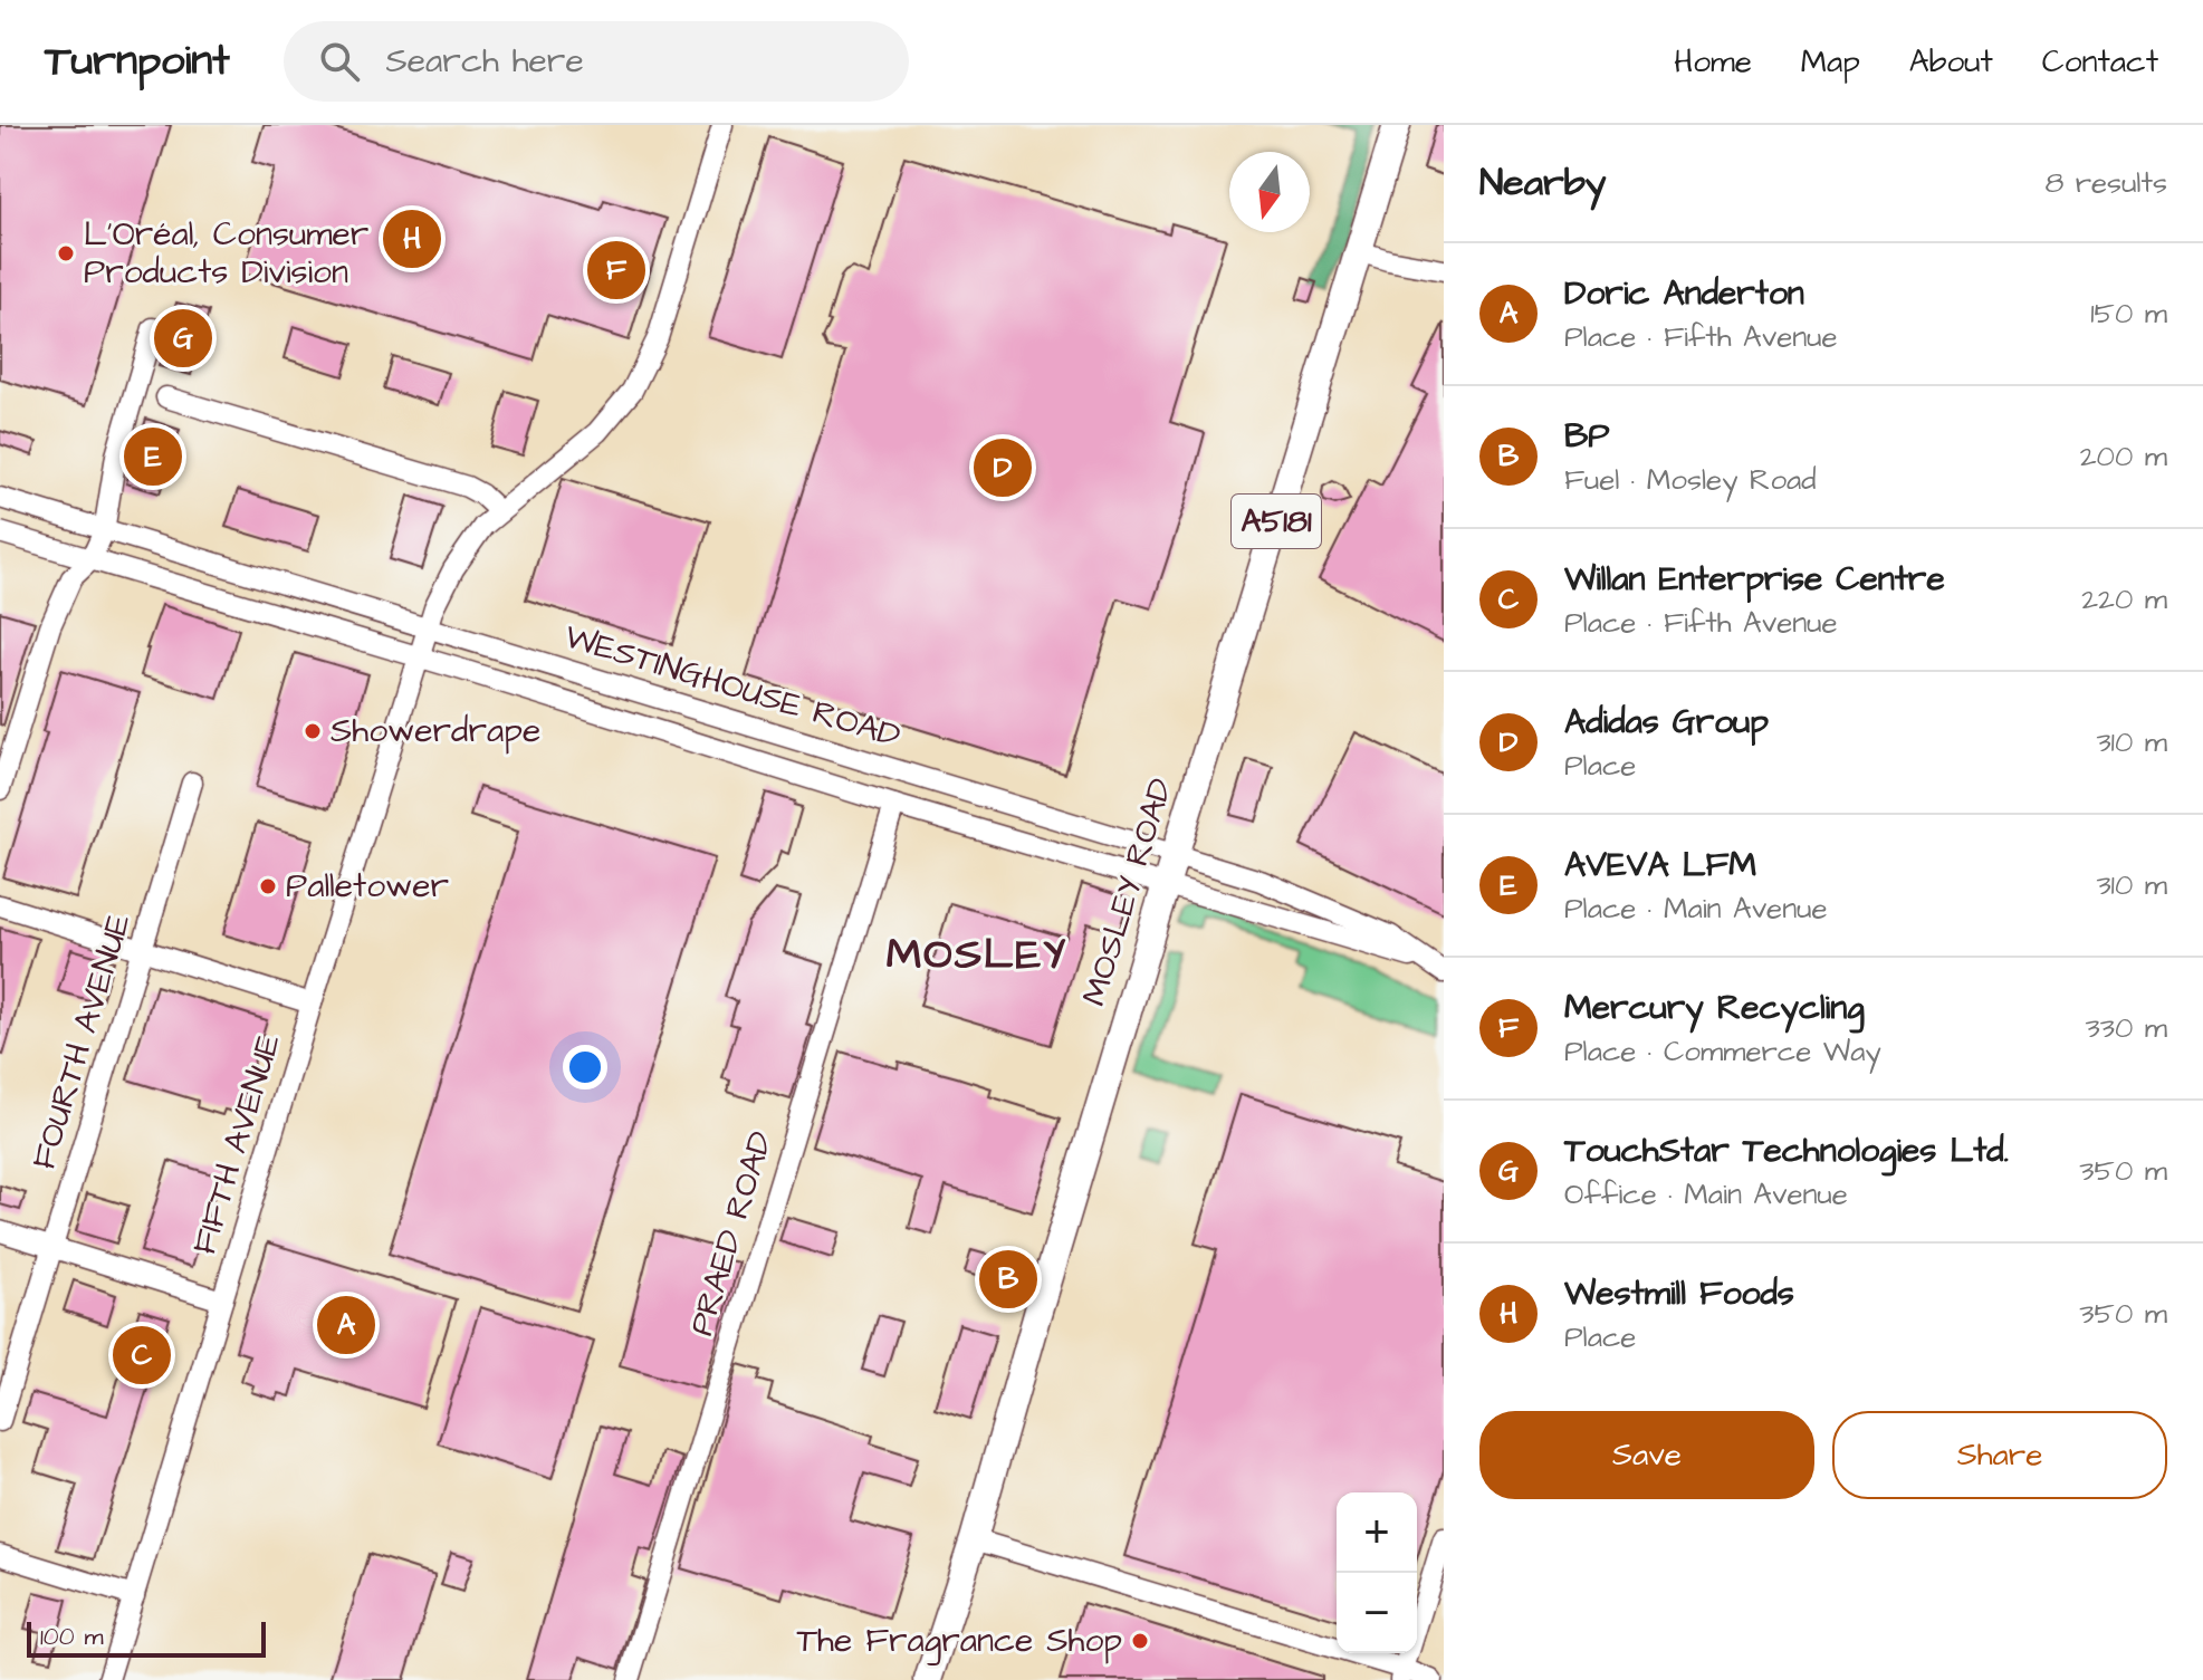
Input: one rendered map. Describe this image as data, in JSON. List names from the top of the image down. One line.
{"streets":{"main road":["A5181","MOSLEY ROAD"],"street":["WESTINGHOUSE ROAD","FOURTH AVENUE","FIFTH AVENUE","PRAED ROAD"]},"crossings":[["WESTINGHOUSE ROAD","MOSLEY ROAD"],["WESTINGHOUSE ROAD","FIFTH AVENUE"],["WESTINGHOUSE ROAD","PRAED ROAD"]],"districts":["MOSLEY"],"places":["L’Oréal, Consumer Products Division","Showerdrape","Palletower","The Fragrance Shop"],"scale_bar":"100 m","north":"bottom","page":{"header":"Turnpoint","search":"Search here","nav":["Home","Map","About","Contact"],"heading":["Nearby","8 results"],"pins":["H","F","G","E","D","B","A","C"],"list":[{"mark":"A","name":"Doric Anderton","note":"Place · Fifth Avenue","value":"150 m"},{"mark":"B","name":"BP","note":"Fuel · Mosley Road","value":"200 m"},{"mark":"C","name":"Willan Enterprise Centre","note":"Place · Fifth Avenue","value":"220 m"},{"mark":"D","name":"Adidas Group","note":"Place","value":"310 m"},{"mark":"E","name":"AVEVA LFM","note":"Place · Main Avenue","value":"310 m"},{"mark":"F","name":"Mercury Recycling","note":"Place · Commerce Way","value":"330 m"},{"mark":"G","name":"TouchStar Technologies Ltd.","note":"Office · Main Avenue","value":"350 m"},{"mark":"H","name":"Westmill Foods","note":"Place","value":"350 m"}],"buttons":["Save","Share"],"map_buttons":["+","−"],"scale":"100 m"}}
